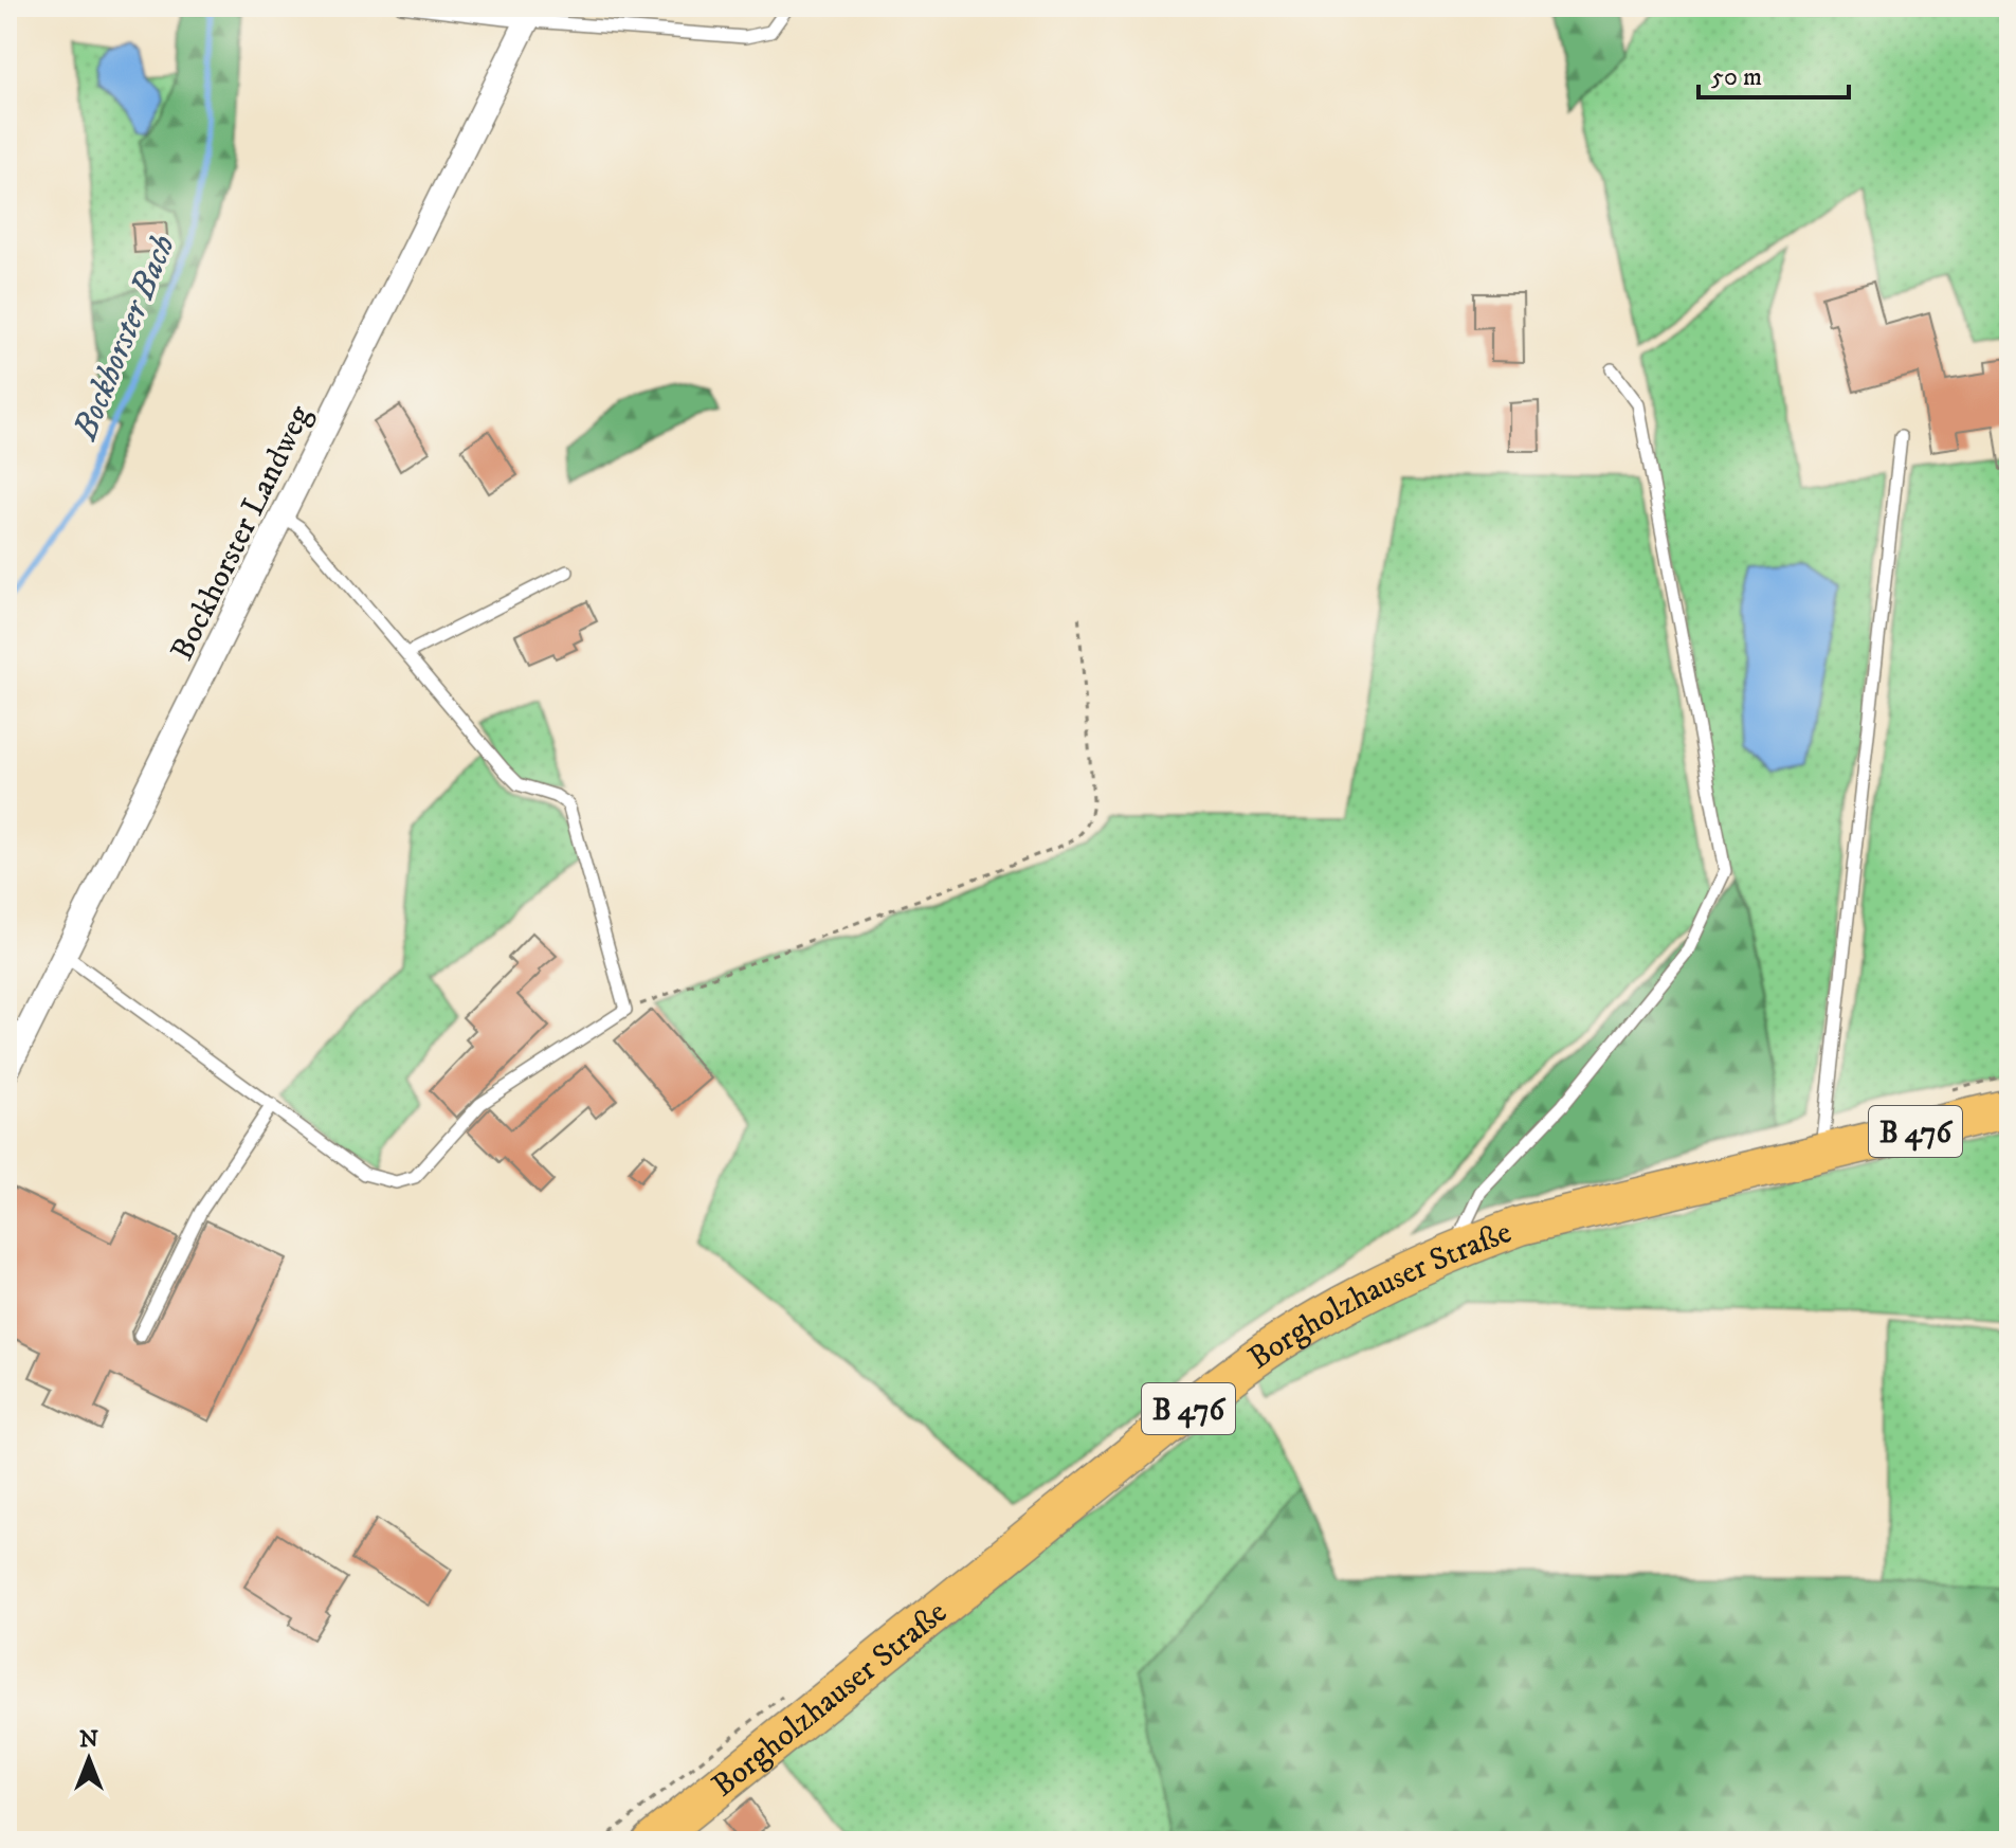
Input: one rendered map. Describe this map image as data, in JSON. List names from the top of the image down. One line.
{"streets":{"main road":["B 476","Borgholzhauser Straße"],"street":["Bockhorster Landweg"]},"water":["Bockhorster Bach"],"scale_bar":"50 m","north":"top"}
